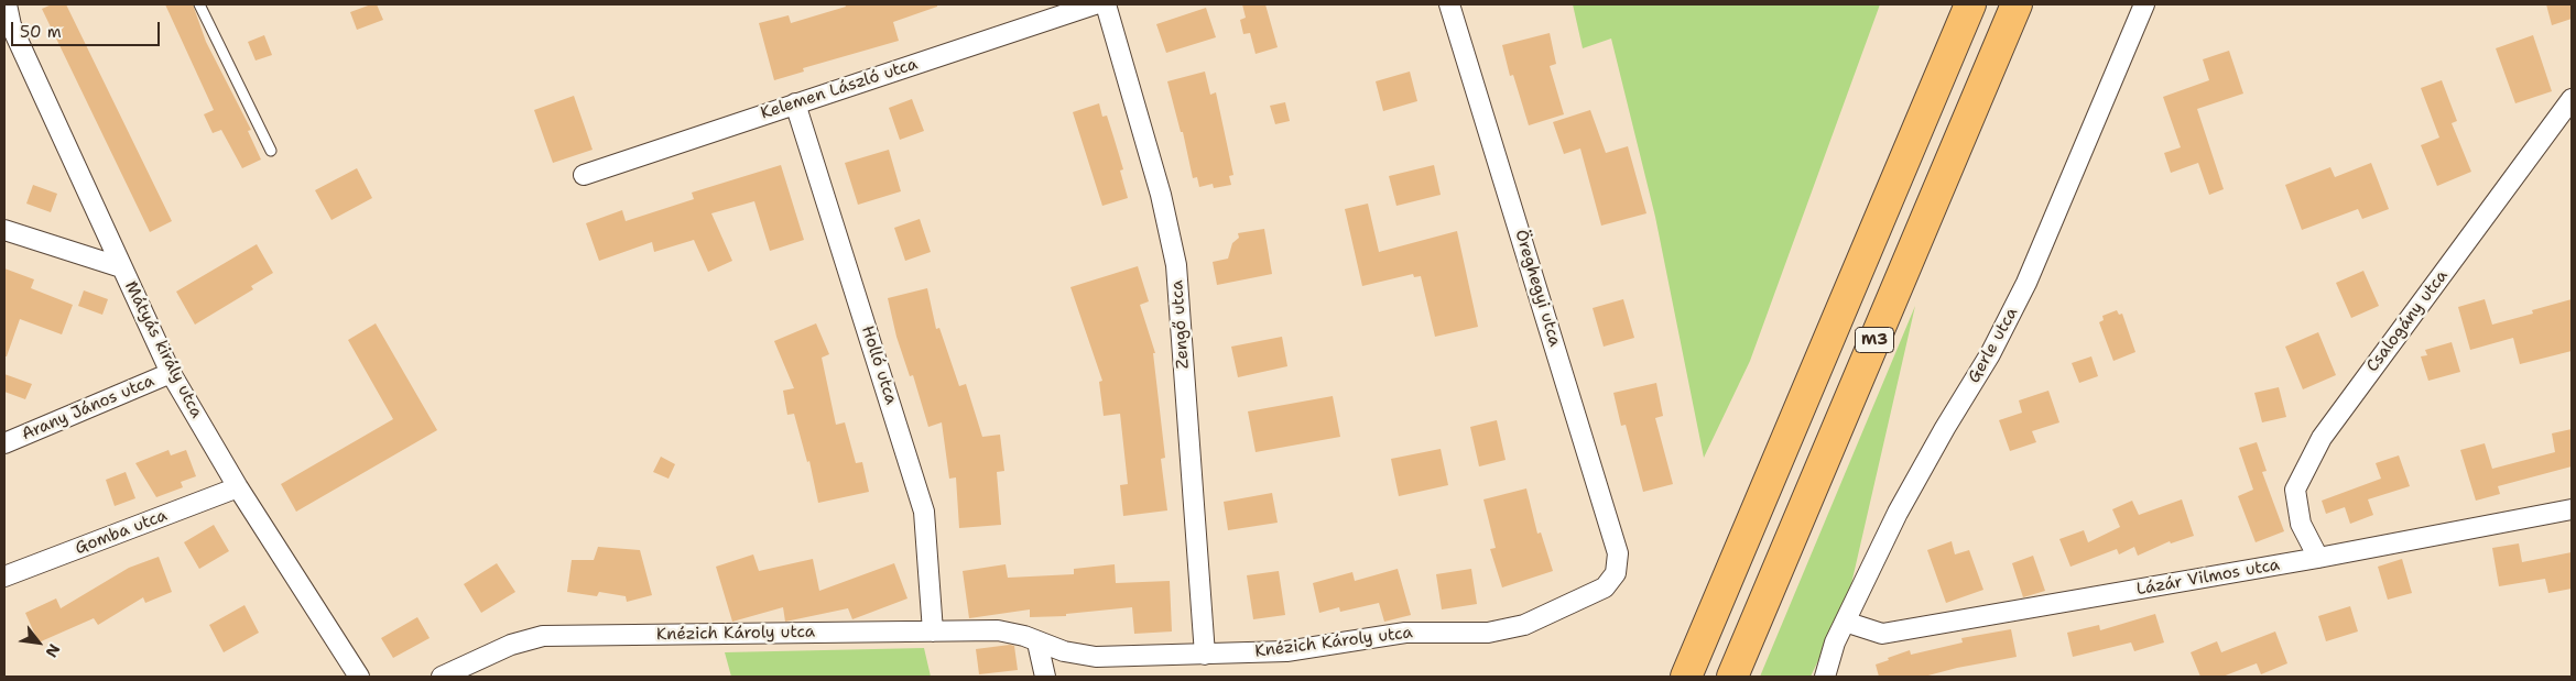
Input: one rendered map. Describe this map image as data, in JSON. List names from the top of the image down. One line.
{"streets":{"highway":["M3"],"street":["Kelemen László utca","Öreghegyi utca","Csalogány utca","Zengő utca","Gerle utca","Mátyás király utca","Holló utca","Arany János utca","Gomba utca","Lázár Vilmos utca","Knézich Károly utca"]},"crossings":[["Kelemen László utca","Holló utca"],["Öreghegyi utca","Knézich Károly utca"],["Csalogány utca","Lázár Vilmos utca"],["Zengő utca","Knézich Károly utca"],["Gerle utca","Lázár Vilmos utca"],["Mátyás király utca","Arany János utca"],["Mátyás király utca","Gomba utca"],["Holló utca","Knézich Károly utca"]],"scale_bar":"50 m","north":"bottom right"}
